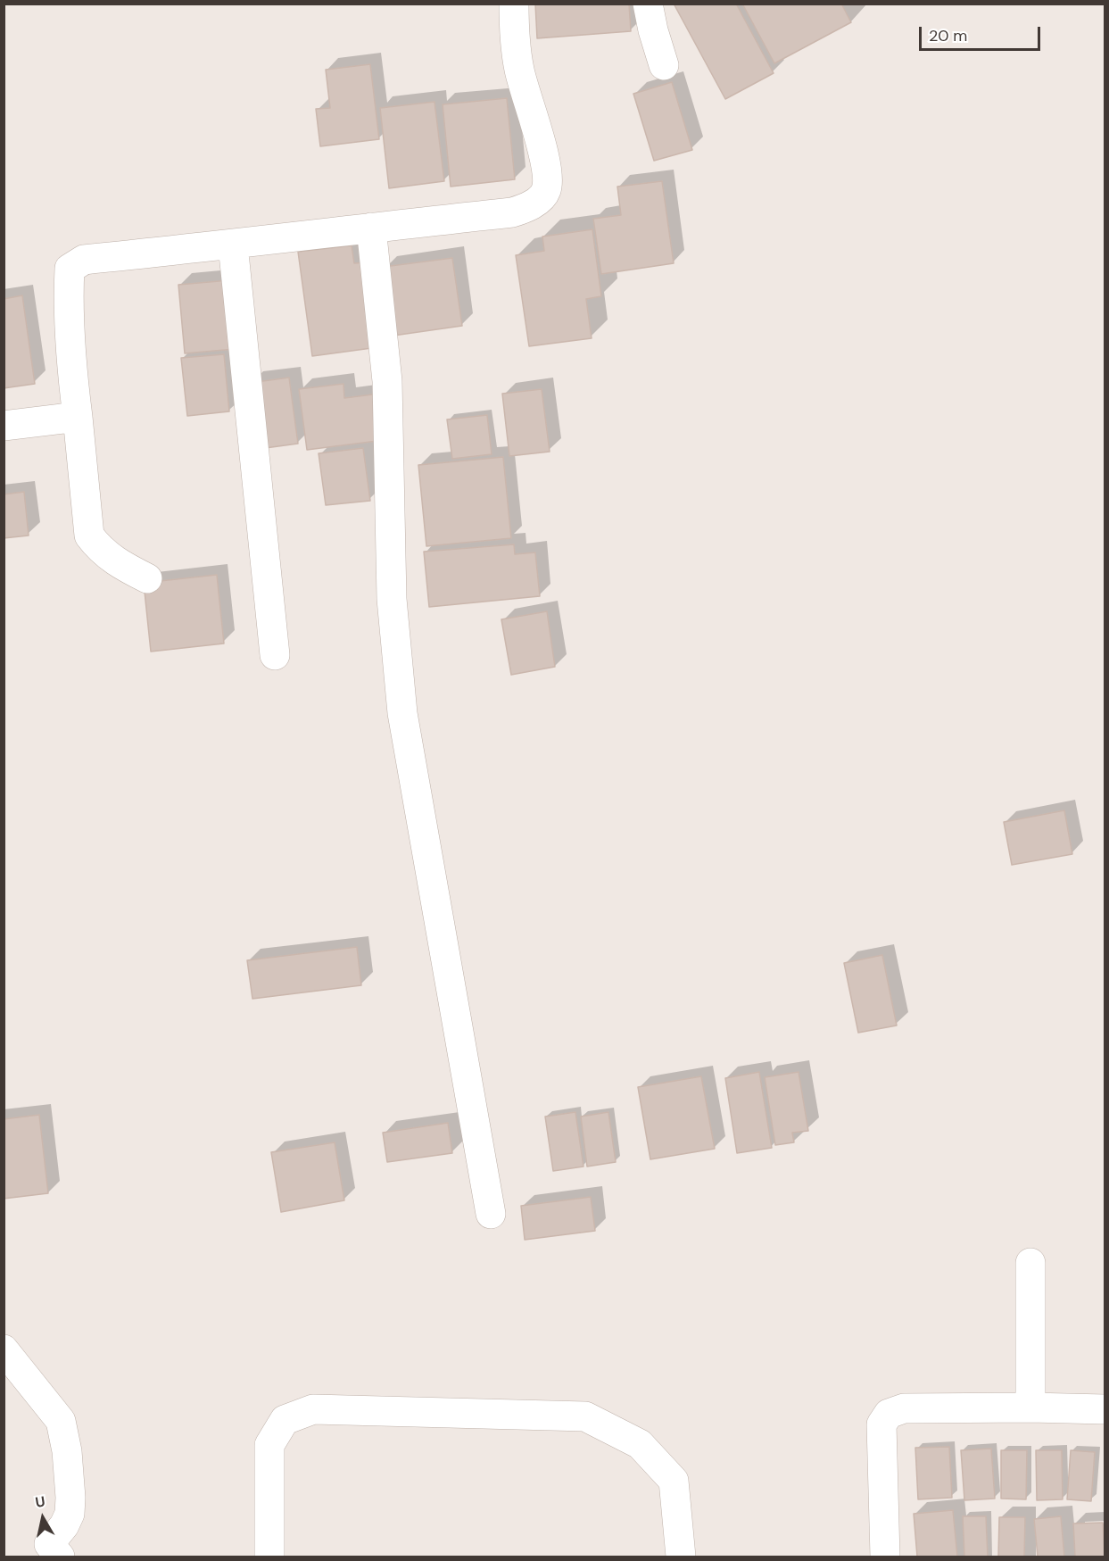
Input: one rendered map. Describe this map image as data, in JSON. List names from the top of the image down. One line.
{"scale_bar":"20 m","north":"top"}
